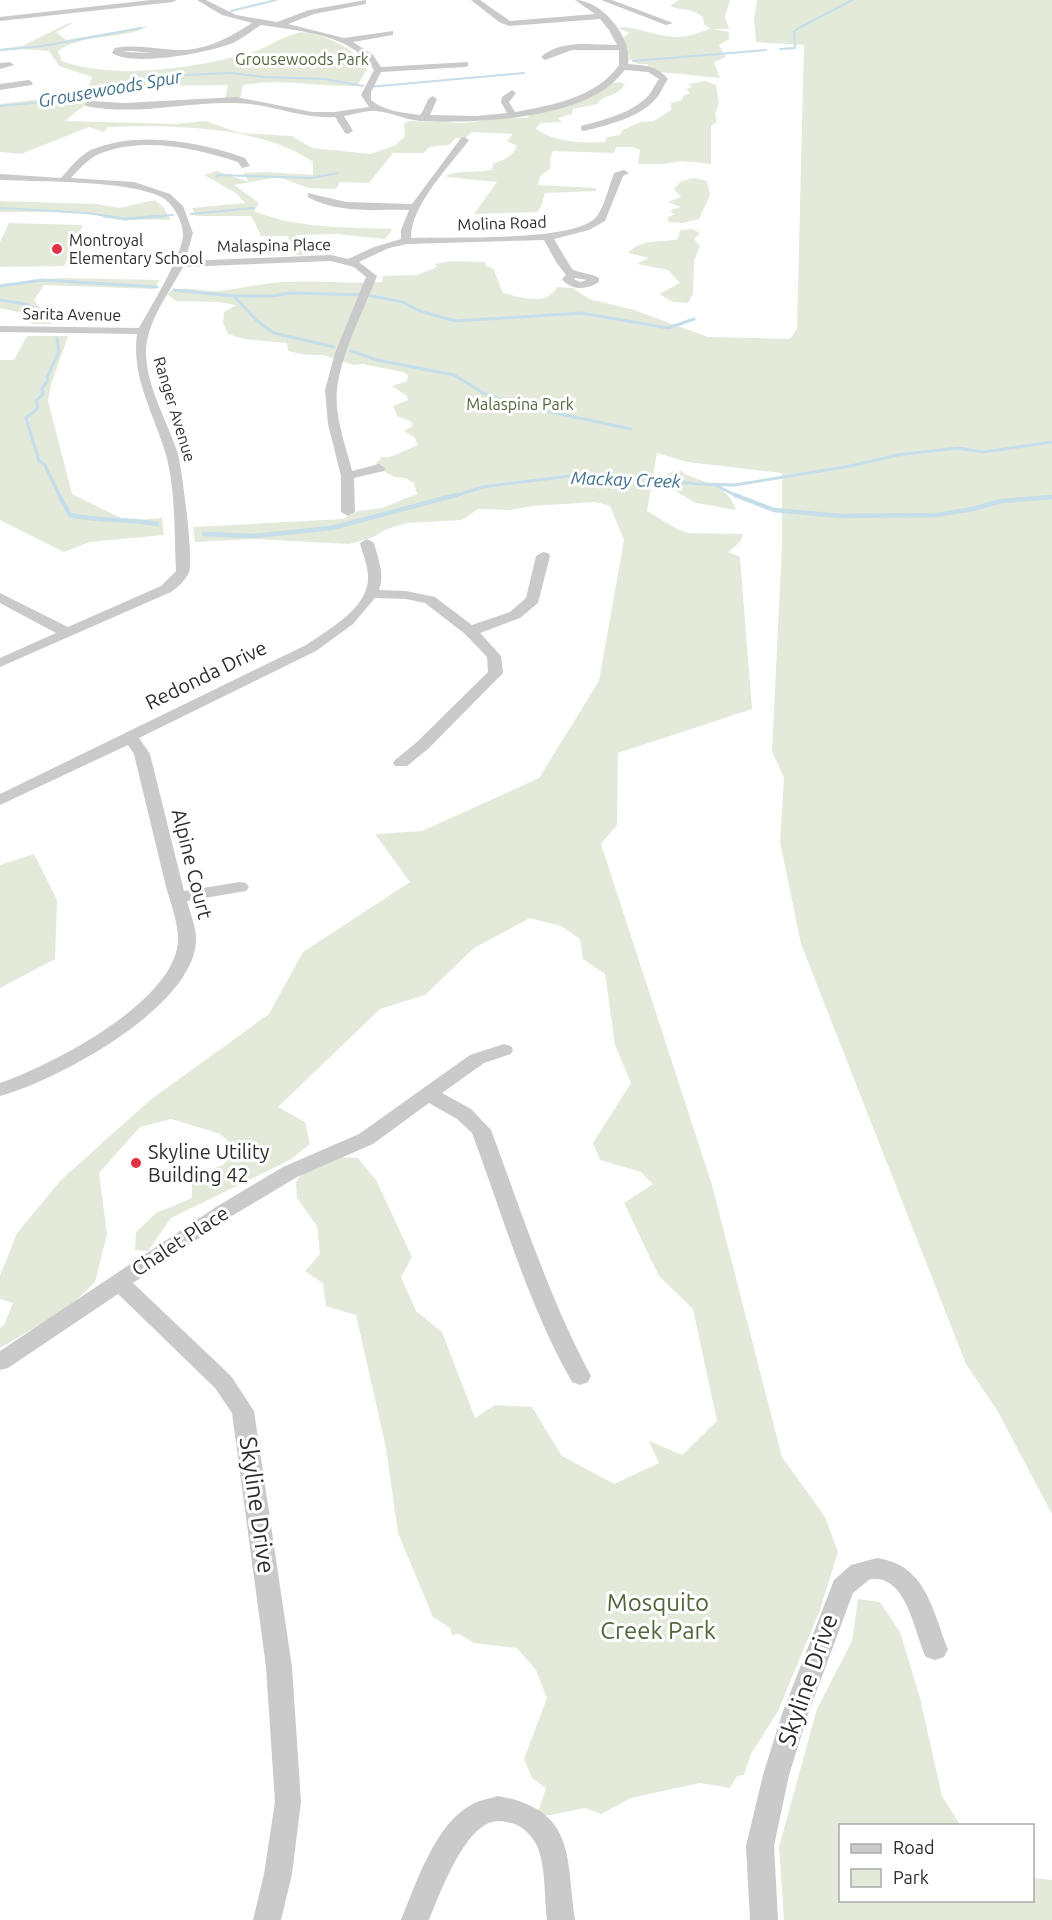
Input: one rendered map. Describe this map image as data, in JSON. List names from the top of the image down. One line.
{"streets":{"street":["Molina Road","Malaspina Place","Sarita Avenue","Ranger Avenue","Redonda Drive","Alpine Court","Chalet Place","Skyline Drive"]},"crossings":[["Molina Road","Malaspina Place"],["Malaspina Place","Ranger Avenue"],["Sarita Avenue","Ranger Avenue"],["Redonda Drive","Alpine Court"],["Chalet Place","Skyline Drive"]],"water":["Grousewoods Spur","Mackay Creek"],"parks":["Grousewoods Park","Malaspina Park","Mosquito Creek Park"],"places":["Montroyal Elementary School","Skyline Utility Building 42"],"legend":["Road","Park"]}
